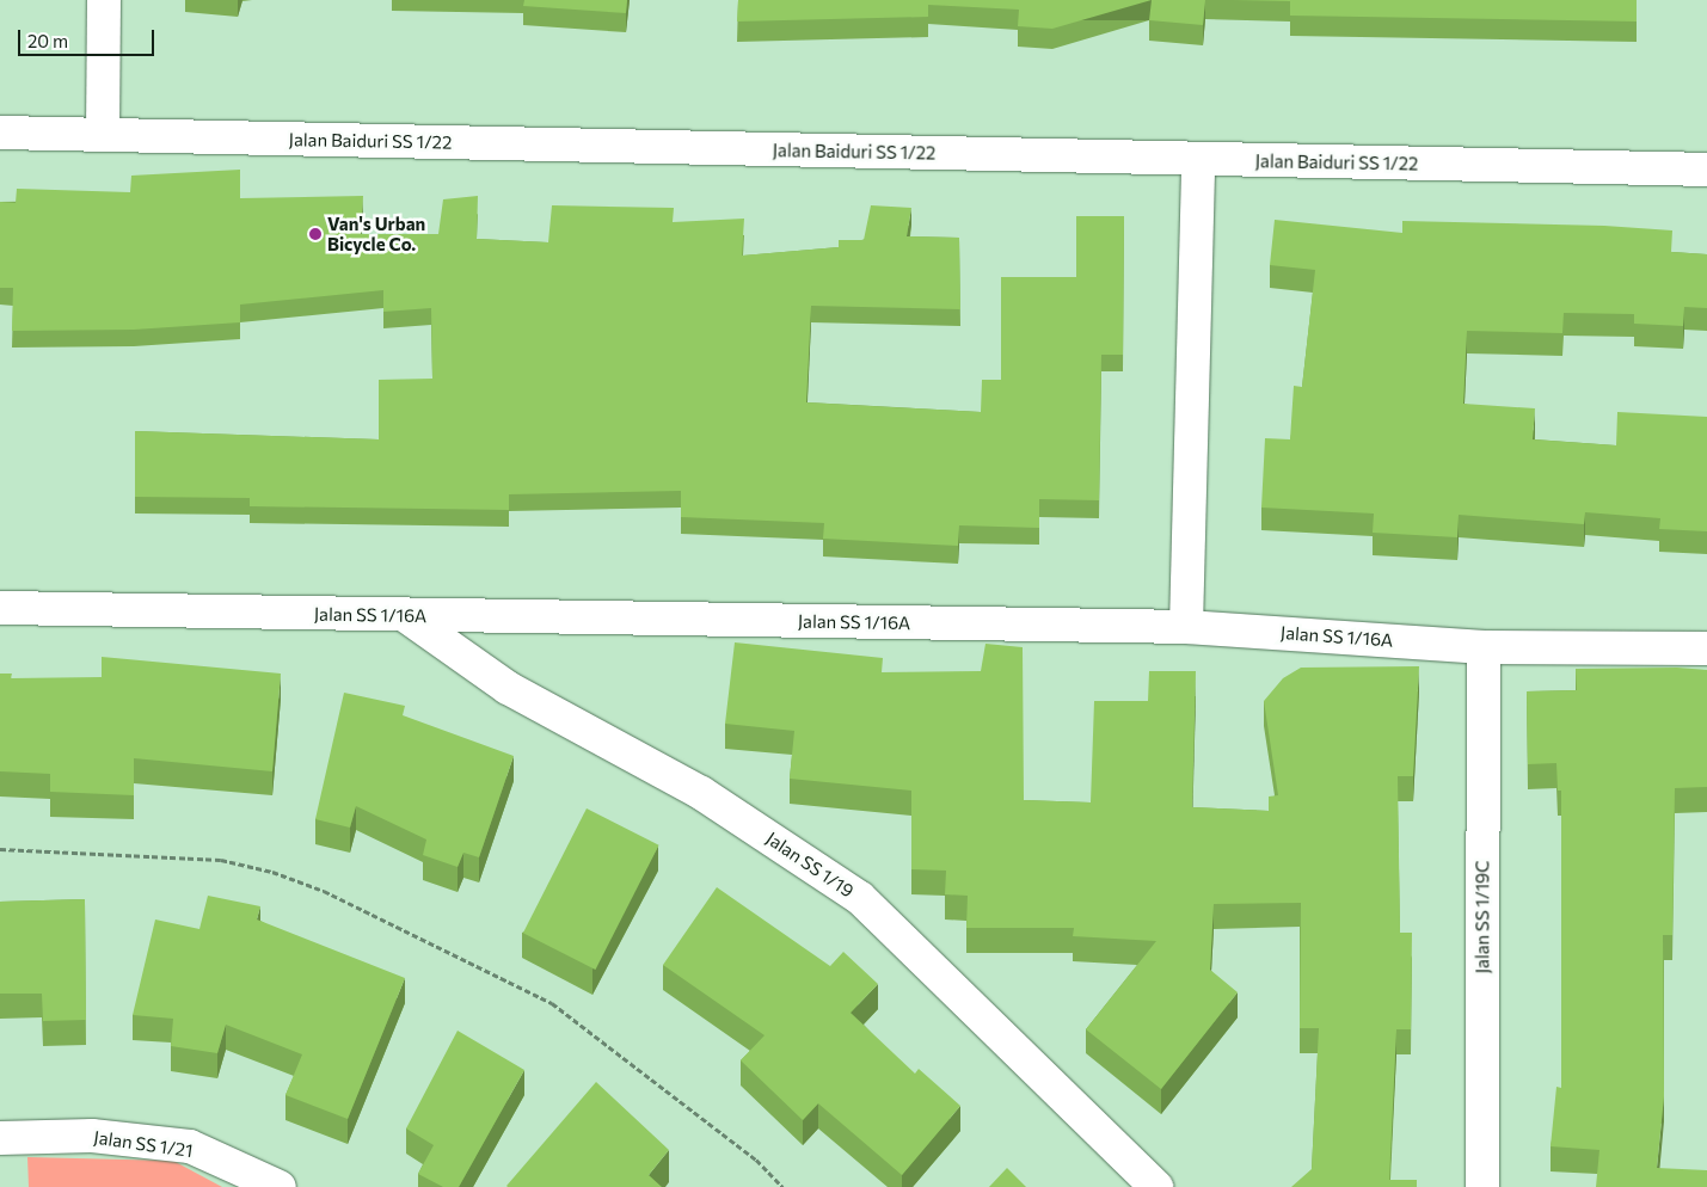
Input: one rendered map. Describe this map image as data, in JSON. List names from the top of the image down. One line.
{"streets":{"street":["Jalan Baiduri SS 1/22","Jalan SS 1/16A","Jalan SS 1/19","Jalan SS 1/19C","Jalan SS 1/21"]},"crossings":[["Jalan SS 1/16A","Jalan SS 1/19"],["Jalan SS 1/16A","Jalan SS 1/19C"]],"places":["Van's Urban Bicycle Co."],"scale_bar":"20 m"}
